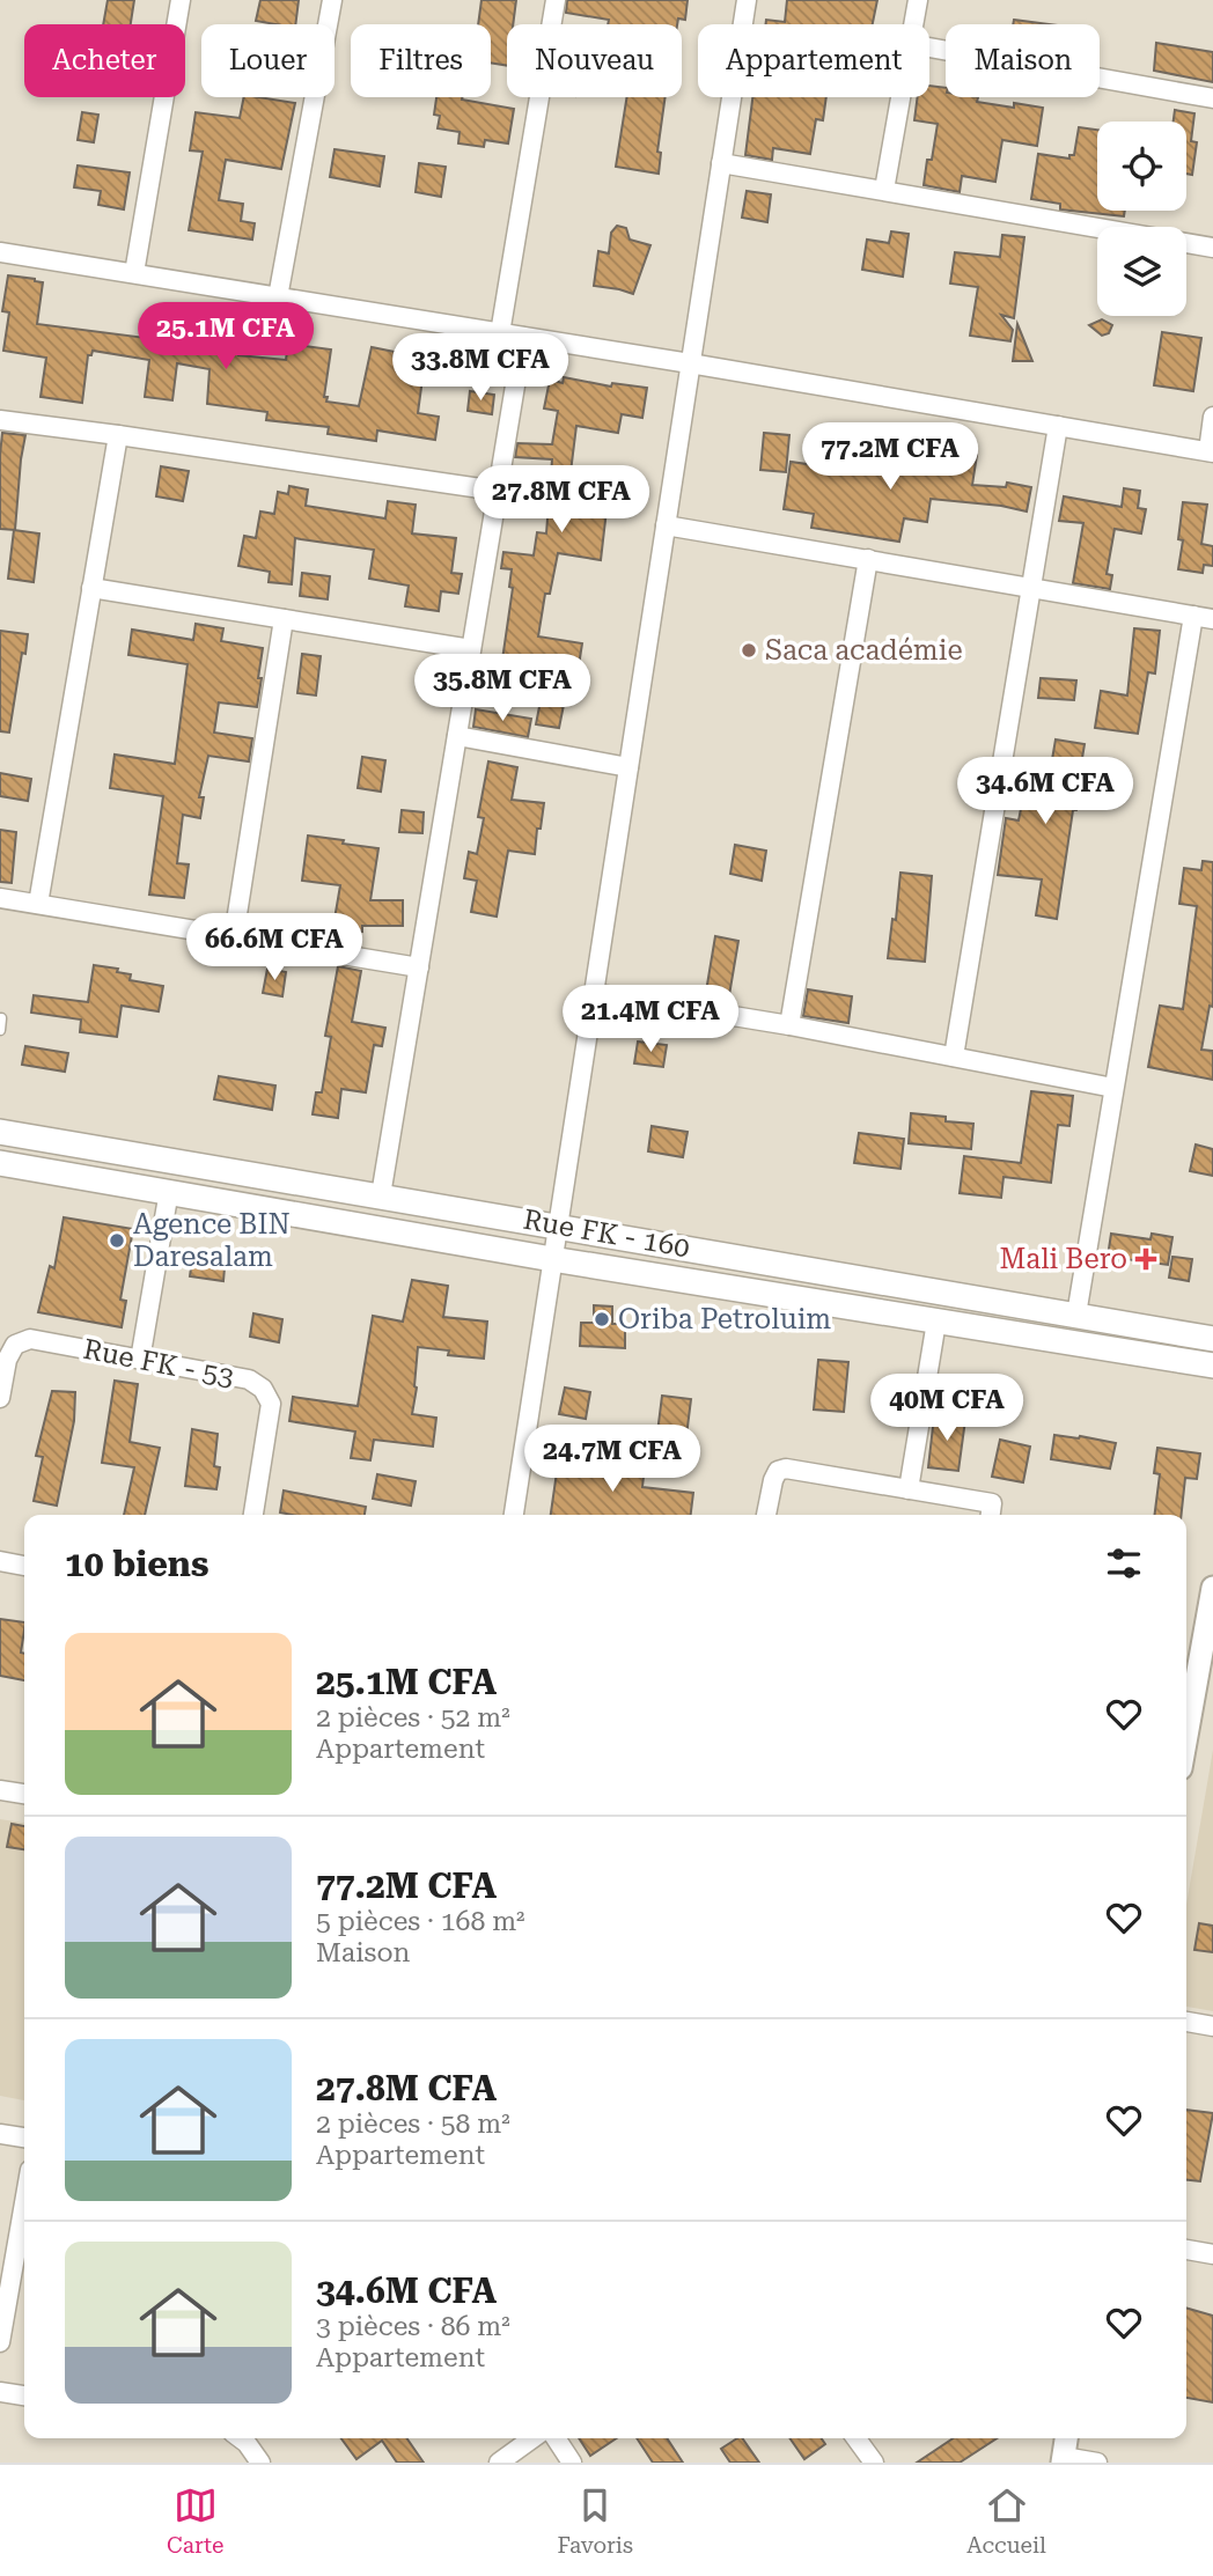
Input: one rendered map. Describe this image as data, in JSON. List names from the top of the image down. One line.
{"streets":{"main road":["Rue FK - 160"],"street":["Rue FK - 53"]},"places":{"other":["Saca académie","Agence BIN Daresalam","Oriba Petroluim"],"health":["Mali Bero"]},"page":{"chip":["Acheter","Louer","Filtres","Nouveau","Appartement","Maison"],"price":["25.1M CFA","33.8M CFA","77.2M CFA","27.8M CFA","35.8M CFA","34.6M CFA","66.6M CFA","21.4M CFA","40M CFA","24.7M CFA"],"heading":"10 biens","list":[{"name":"25.1M CFA","note":"2 pièces · 52 m² · Appartement"},{"name":"77.2M CFA","note":"5 pièces · 168 m² · Maison"},{"name":"27.8M CFA","note":"2 pièces · 58 m² · Appartement"},{"name":"34.6M CFA","note":"3 pièces · 86 m² · Appartement"}],"tabs":["Carte","Favoris","Accueil"]}}
